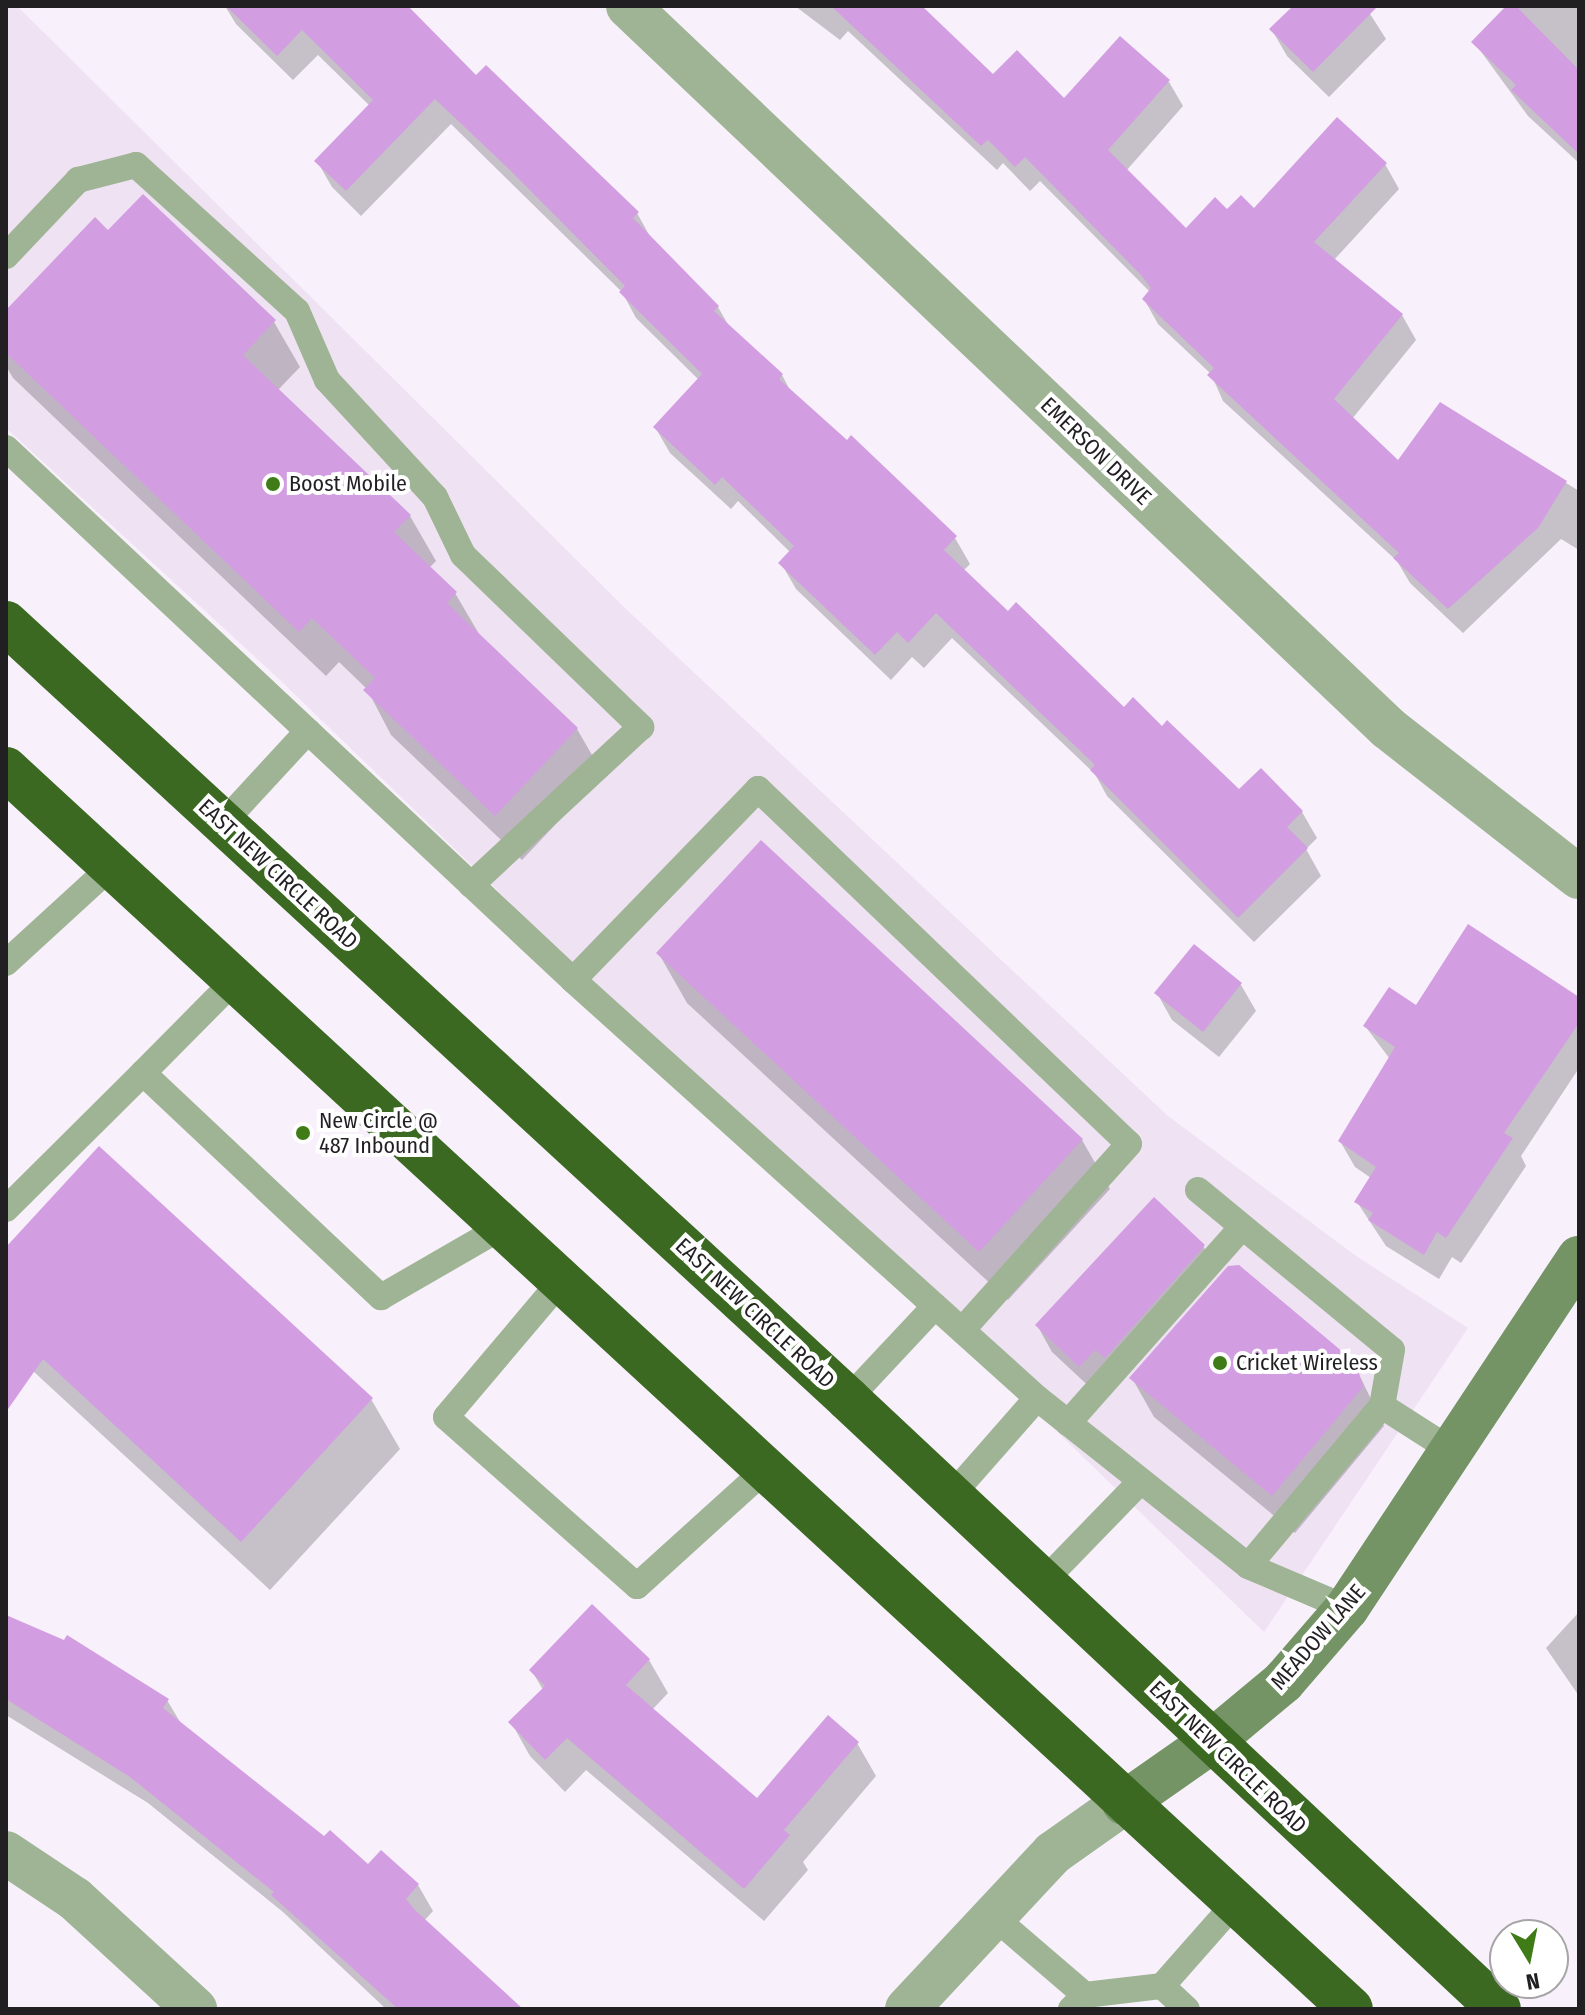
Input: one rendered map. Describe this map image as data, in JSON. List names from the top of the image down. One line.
{"streets":{"highway":["EAST NEW CIRCLE ROAD"],"street":["EMERSON DRIVE","MEADOW LANE"]},"crossings":[["EAST NEW CIRCLE ROAD","MEADOW LANE"]],"places":["Boost Mobile","New Circle @ 487 Inbound","Cricket Wireless"],"north":"bottom"}
